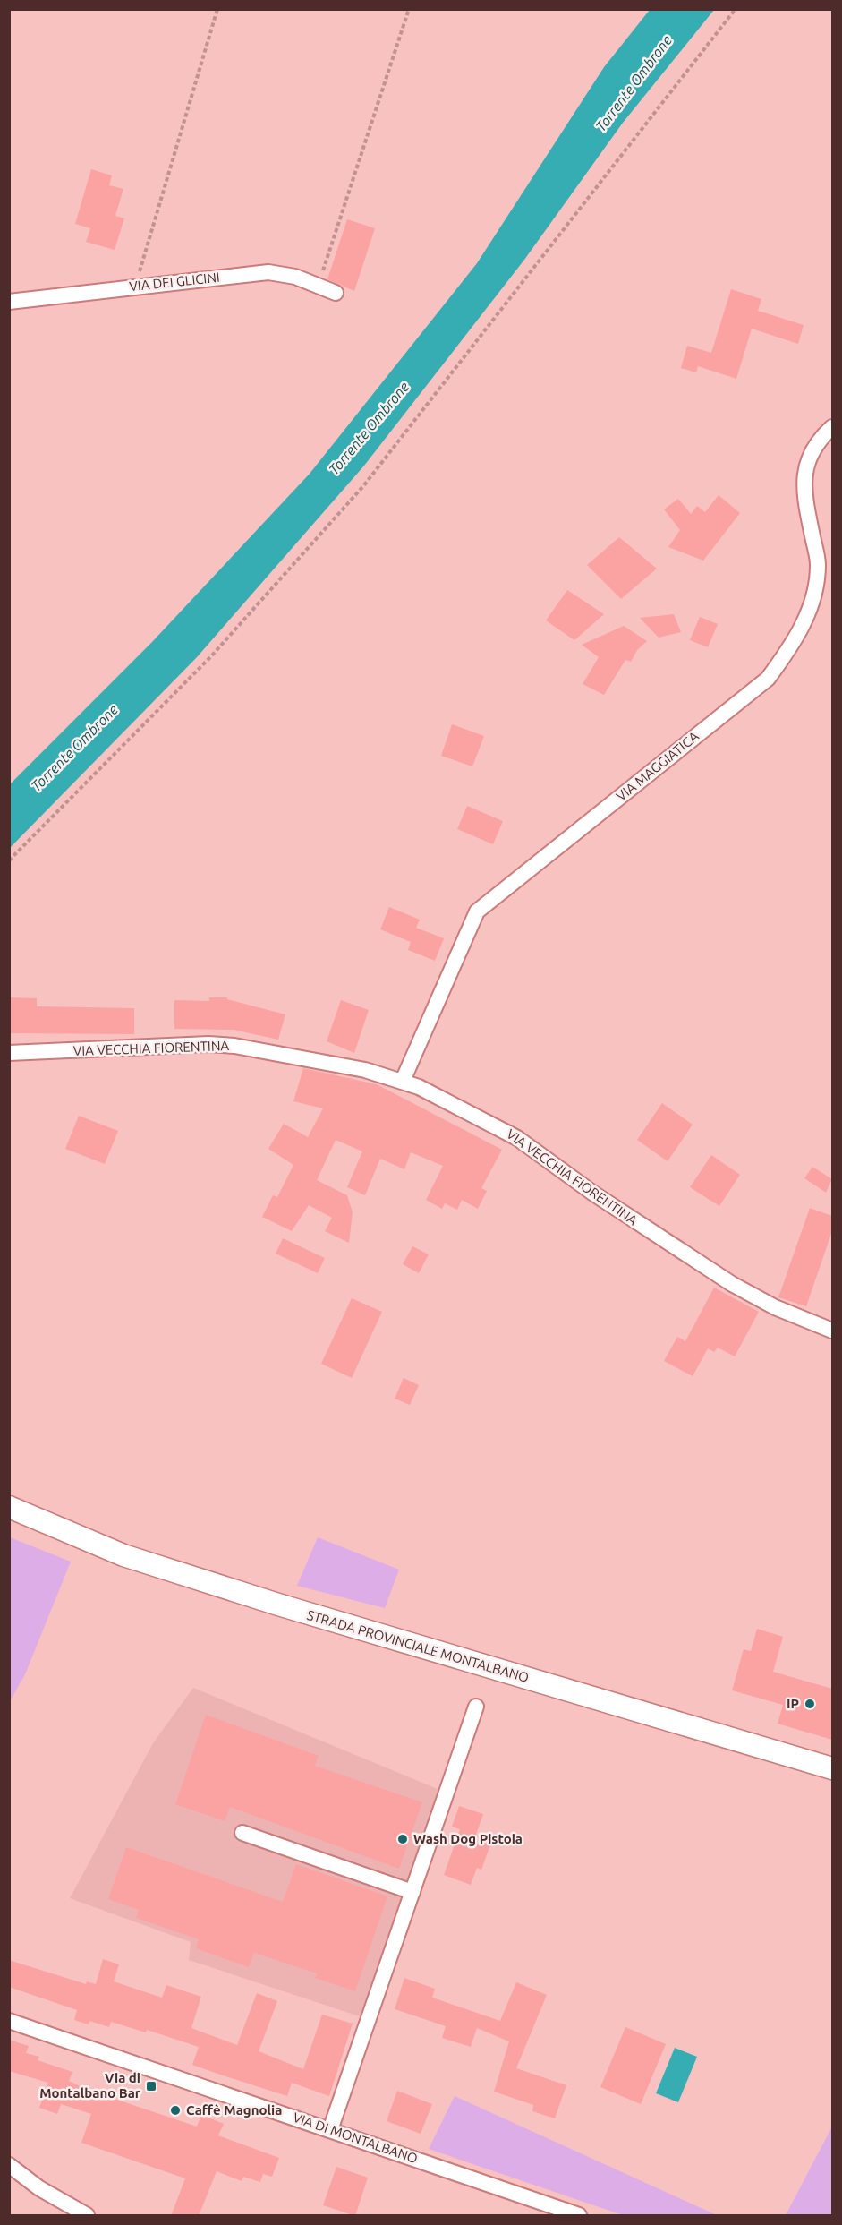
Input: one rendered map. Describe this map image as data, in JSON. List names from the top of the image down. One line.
{"streets":{"main road":["STRADA PROVINCIALE MONTALBANO"],"street":["VIA DEI GLICINI","VIA MAGGIATICA","VIA VECCHIA FIORENTINA","VIA DI MONTALBANO"]},"crossings":[["VIA MAGGIATICA","VIA VECCHIA FIORENTINA"]],"water":["Torrente Ombrone"],"places":{"other":["IP","Wash Dog Pistoia","Caffè Magnolia"],"transit":["Via di Montalbano Bar"]}}
